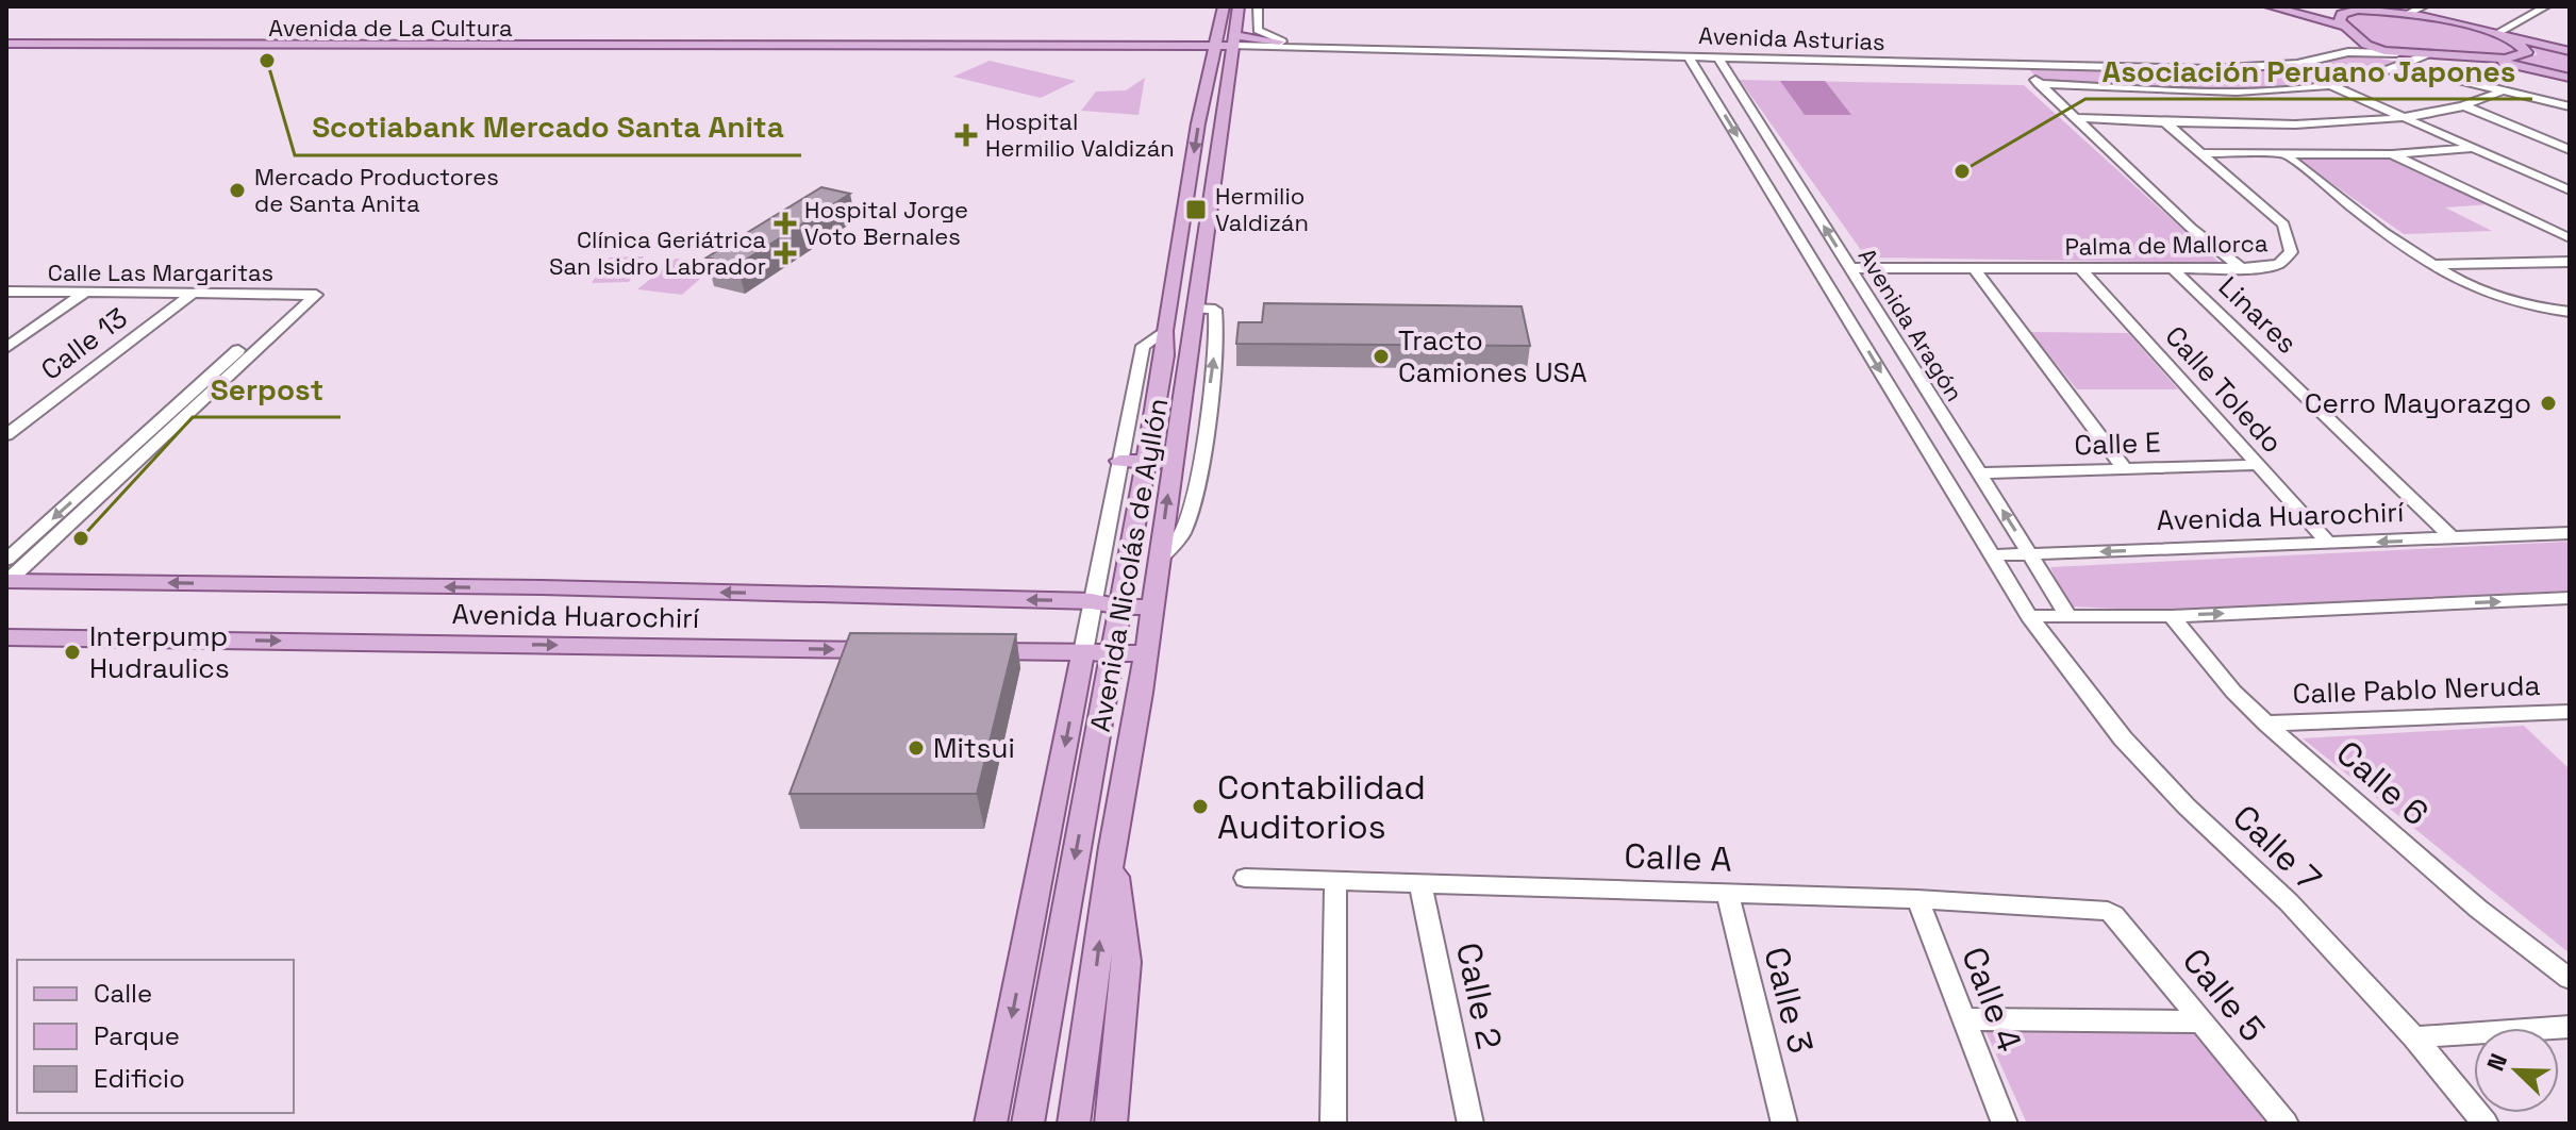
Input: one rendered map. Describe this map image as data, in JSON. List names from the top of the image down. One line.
{"streets":{"main road":["Avenida de La Cultura","Avenida Huarochirí","Avenida Nicolás de Ayllón"],"street":["Avenida Asturias","Palma de Mallorca","Calle Las Margaritas","Linares","Avenida Aragón","Calle 13","Calle Toledo","Calle E","Calle Pablo Neruda","Calle 6","Calle 7","Calle A","Calle 5","Calle 2","Calle 4","Calle 3"]},"crossings":[["Avenida de La Cultura","Avenida Asturias"],["Avenida de La Cultura","Avenida Nicolás de Ayllón"],["Avenida Asturias","Avenida Aragón"],["Avenida Asturias","Avenida Nicolás de Ayllón"],["Palma de Mallorca","Linares"],["Palma de Mallorca","Avenida Aragón"],["Palma de Mallorca","Calle Toledo"],["Calle Las Margaritas","Calle 13"],["Linares","Avenida Huarochirí"],["Avenida Aragón","Calle E"],["Avenida Aragón","Avenida Huarochirí"],["Avenida Aragón","Calle 7"],["Calle Toledo","Calle E"],["Calle Toledo","Avenida Huarochirí"],["Avenida Huarochirí","Avenida Nicolás de Ayllón"],["Calle Pablo Neruda","Calle 6"],["Calle A","Calle 5"],["Calle A","Calle 2"],["Calle A","Calle 4"],["Calle A","Calle 3"]],"places":{"other":["Scotiabank Mercado Santa Anita","Asociación Peruano Japones","Mercado Productores de Santa Anita","Tracto Camiones USA","Cerro Mayorazgo","Serpost","Interpump Hudraulics","Mitsui","Contabilidad Auditorios"],"health":["Hospital Hermilio Valdizán","Hospital Jorge Voto Bernales","Clínica Geriátrica San Isidro Labrador"],"transit":["Hermilio Valdizán"]},"legend":["Calle","Parque","Edificio"],"north":"top left"}
